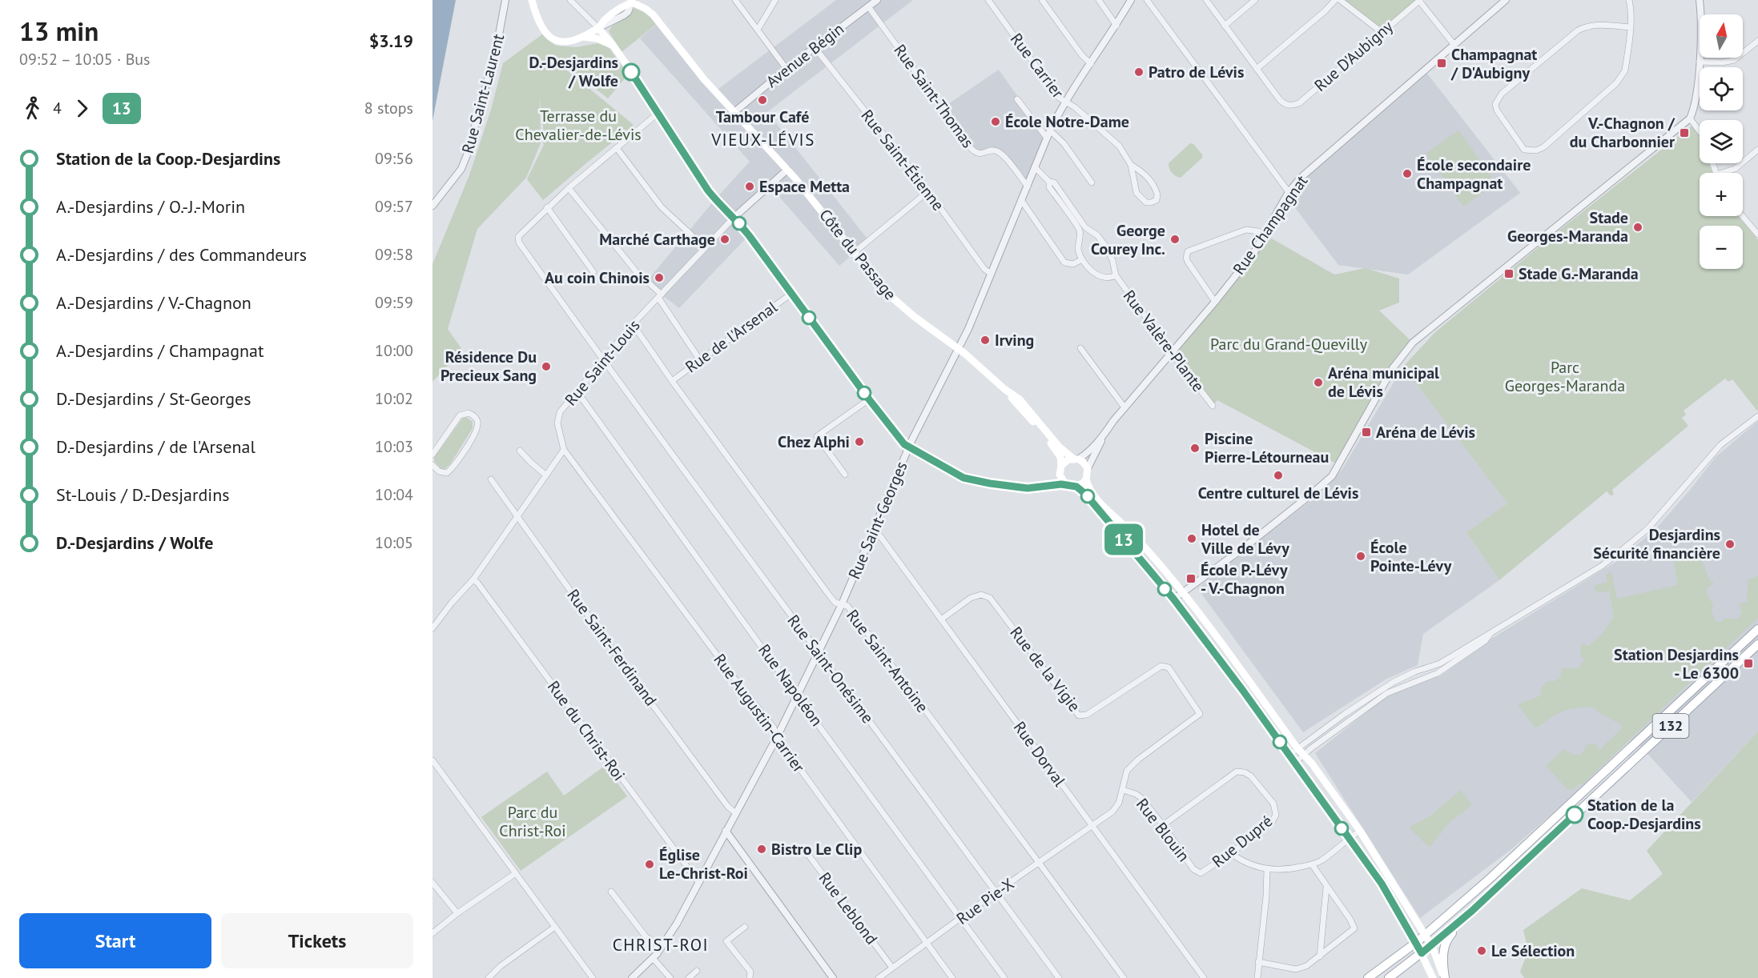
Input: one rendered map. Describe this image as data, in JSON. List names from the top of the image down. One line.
{"streets":{"main road":["Côte du Passage","132"],"street":["Avenue Bégin","Rue D'Aubigny","Rue Carrier","Rue Saint-Laurent","Rue Saint-Thomas","Rue Saint-Étienne","Rue Champagnat","Rue de l'Arsenal","Rue Valère-Plante","Rue Saint-Louis","Rue Saint-Georges","Rue Saint-Ferdinand","Rue Saint-Antoine","Rue Saint-Onésime","Rue de la Vigie","Rue Napoléon","Rue Augustin-Carrier","Rue du Christ-Roi","Rue Dorval","Rue Blouin","Rue Dupré","Rue Pie-X","Rue Leblond"]},"crossings":[["Avenue Bégin","Rue Saint-Thomas"],["Avenue Bégin","Rue Saint-Étienne"],["Avenue Bégin","Côte du Passage"],["Rue D'Aubigny","Rue Champagnat"],["Rue Carrier","Rue Saint-Georges"],["Rue Saint-Thomas","Rue Saint-Georges"],["Rue Saint-Étienne","Rue Saint-Georges"],["Rue Champagnat","Rue Valère-Plante"],["Côte du Passage","Rue Saint-Louis"],["Côte du Passage","Rue Saint-Georges"],["Rue de l'Arsenal","Rue Saint-Antoine"],["Rue Valère-Plante","Rue Saint-Georges"],["Rue Saint-Louis","Rue Saint-Antoine"],["Rue Saint-Louis","Rue Saint-Onésime"],["Rue Saint-Louis","Rue Napoléon"],["Rue Saint-Louis","Rue Augustin-Carrier"],["Rue Saint-Georges","Rue Saint-Ferdinand"],["Rue Saint-Georges","Rue Saint-Antoine"],["Rue Saint-Georges","Rue Saint-Onésime"],["Rue Saint-Georges","Rue Napoléon"],["Rue Saint-Georges","Rue Augustin-Carrier"],["Rue Saint-Georges","Rue du Christ-Roi"],["Rue Saint-Georges","Rue Dorval"],["Rue Saint-Antoine","Rue Pie-X"],["Rue Saint-Onésime","Rue Pie-X"],["Rue de la Vigie","Rue Dorval"],["Rue de la Vigie","Rue Blouin"],["Rue de la Vigie","Rue Pie-X"],["Rue Napoléon","Rue Pie-X"],["Rue Augustin-Carrier","Rue Pie-X"],["Rue Dorval","Rue Pie-X"],["Rue Blouin","Rue Dupré"],["Rue Pie-X","Rue Leblond"]],"districts":["VIEUX-LÉVIS","CHRIST-ROI"],"parks":["Terrasse du Chevalier-de-Lévis","Parc du Grand-Quevilly","Parc Georges-Maranda","Parc du Christ-Roi"],"places":{"transit":["Champagnat / D'Aubigny","V.-Chagnon / du Charbonnier","Stade G.-Maranda","Aréna de Lévis","École P.-Lévy - V.-Chagnon","Station Desjardins - Le 6300"],"other":["D.-Desjardins / Wolfe","Patro de Lévis","Tambour Café","École Notre-Dame","École secondaire Champagnat","Espace Metta","Stade Georges-Maranda","Marché Carthage","George Courey Inc.","Au coin Chinois","Irving","Résidence Du Precieux Sang","Aréna municipal de Lévis","Chez Alphi","Piscine Pierre-Létourneau","Centre culturel de Lévis","Hotel de Ville de Lévy","Desjardins Sécurité financière","École Pointe-Lévy","Station de la Coop.-Desjardins","Bistro Le Clip","Église Le-Christ-Roi","Le Sélection"]},"lines":["bus line 13"],"north":"top","page":{"heading":["13 min","09:52 – 10:05 · Bus","$3.19"],"on_map":"13","map_buttons":["+","−"],"legs":["4","13","8 stops"],"list":[{"name":"Station de la Coop.-Desjardins","value":"09:56"},{"name":"A.-Desjardins / O.-J.-Morin","value":"09:57"},{"name":"A.-Desjardins / des Commandeurs","value":"09:58"},{"name":"A.-Desjardins / V.-Chagnon","value":"09:59"},{"name":"A.-Desjardins / Champagnat","value":"10:00"},{"name":"D.-Desjardins / St-Georges","value":"10:02"},{"name":"D.-Desjardins / de l'Arsenal","value":"10:03"},{"name":"St-Louis / D.-Desjardins","value":"10:04"},{"name":"D.-Desjardins / Wolfe","value":"10:05"}],"buttons":["Start","Tickets"]}}
